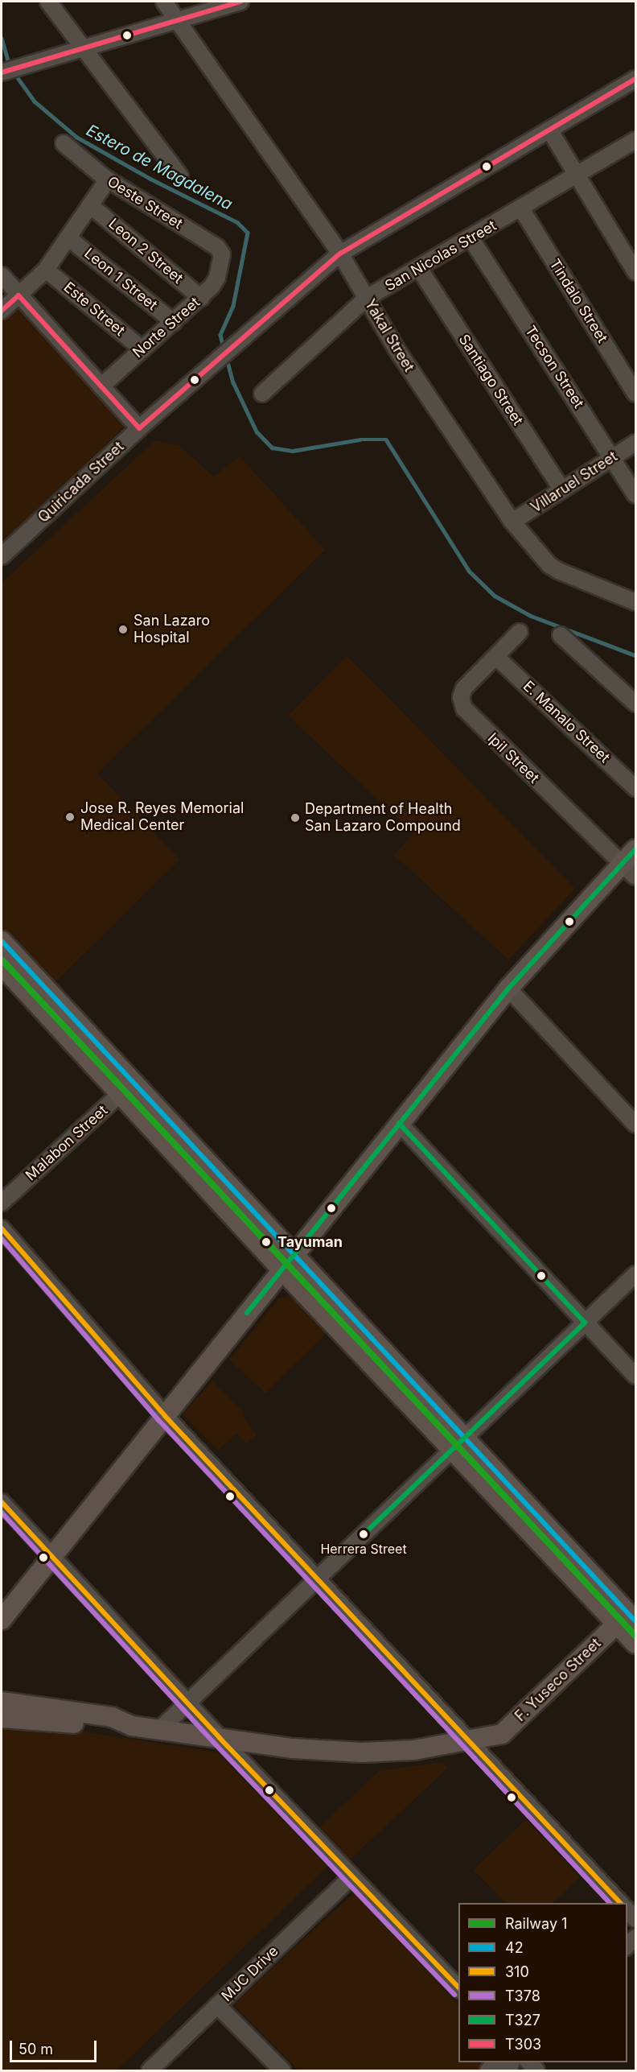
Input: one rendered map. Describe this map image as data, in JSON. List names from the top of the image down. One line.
{"streets":{"main road":["F. Yuseco Street"],"street":["Oeste Street","Leon 2 Street","San Nicolas Street","Leon 1 Street","Tindalo Street","Este Street","Norte Street","Yakal Street","Tecson Street","Santiago Street","Quiricada Street","Villaruel Street","E. Manalo Street","Ipil Street","Malabon Street","MJC Drive"]},"crossings":[["Oeste Street","Norte Street"],["Leon 2 Street","Norte Street"],["San Nicolas Street","Tindalo Street"],["San Nicolas Street","Yakal Street"],["San Nicolas Street","Tecson Street"],["San Nicolas Street","Santiago Street"],["Leon 1 Street","Norte Street"],["Este Street","Norte Street"],["Yakal Street","Quiricada Street"],["Yakal Street","Villaruel Street"],["Tecson Street","Villaruel Street"],["Santiago Street","Villaruel Street"],["E. Manalo Street","Ipil Street"]],"water":["Estero de Magdalena"],"places":["San Lazaro Hospital","Jose R. Reyes Memorial Medical Center","Department of Health San Lazaro Compound","Tayuman","Herrera Street"],"lines":["transit line T303","transit line T327","transit line 42","rail line 1","transit line 310","transit line T378"],"legend":["Railway 1","42","310","T378","T327","T303"],"scale_bar":"50 m"}
